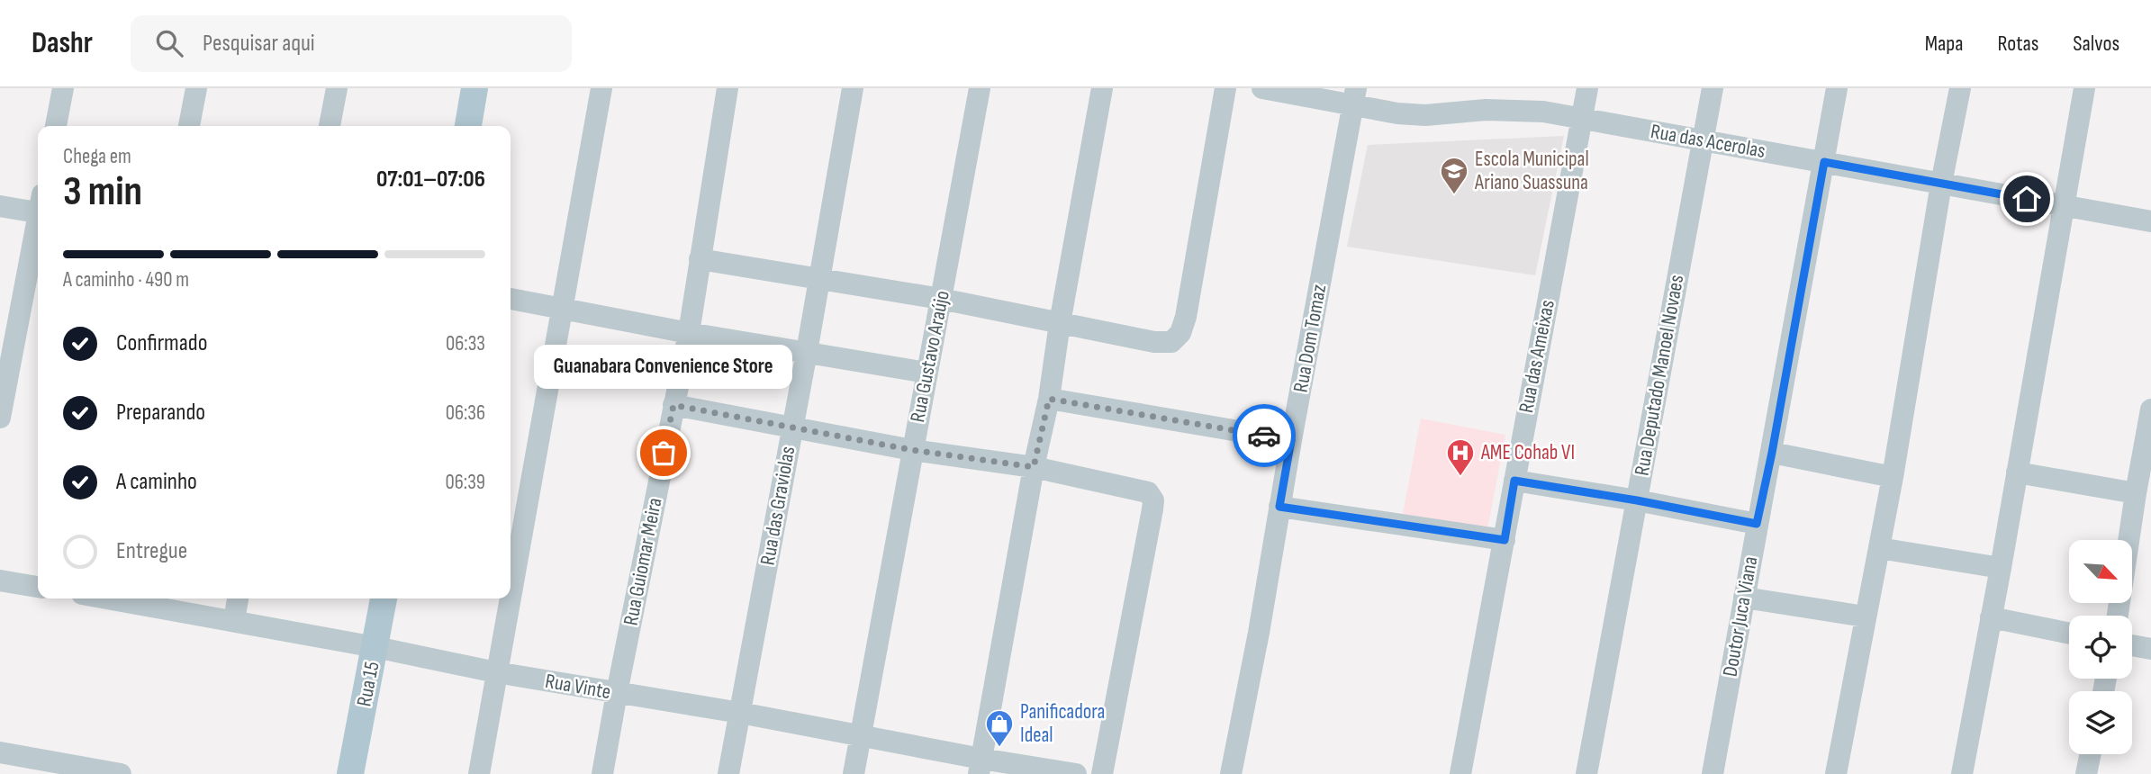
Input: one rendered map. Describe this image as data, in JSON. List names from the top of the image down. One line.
{"streets":{"main road":["Rua 15"],"street":["Rua das Acerolas","Rua Dom Tomaz","Rua Gustavo Araújo","Rua das Ameixas","Rua Deputado Manoel Novaes","Rua das Graviolas","Rua Guiomar Meira","Doutor Juca Viana","Rua Vinte"]},"crossings":[["Rua das Acerolas","Rua Dom Tomaz"],["Rua das Acerolas","Rua das Ameixas"],["Rua das Acerolas","Rua Deputado Manoel Novaes"],["Rua das Acerolas","Doutor Juca Viana"],["Rua Gustavo Araújo","Rua Vinte"],["Rua das Graviolas","Rua Vinte"],["Rua Guiomar Meira","Rua Vinte"],["Rua 15","Rua Vinte"]],"places":{"school or university":["Escola Municipal Ariano Suassuna"],"other":["Guanabara Convenience Store"],"hospital":["AME Cohab VI"],"shop":["Panificadora Ideal"]},"north":"bottom right","page":{"header":"Dashr","search":"Pesquisar aqui","nav":["Mapa","Rotas","Salvos"],"heading":["3 min","Chega em","07:01–07:06"],"bar":"A caminho · 490 m","list":[["Confirmado","06:33"],["Preparando","06:36"],["A caminho","06:39"],"Entregue"],"bubble":"Guanabara Convenience Store"}}
